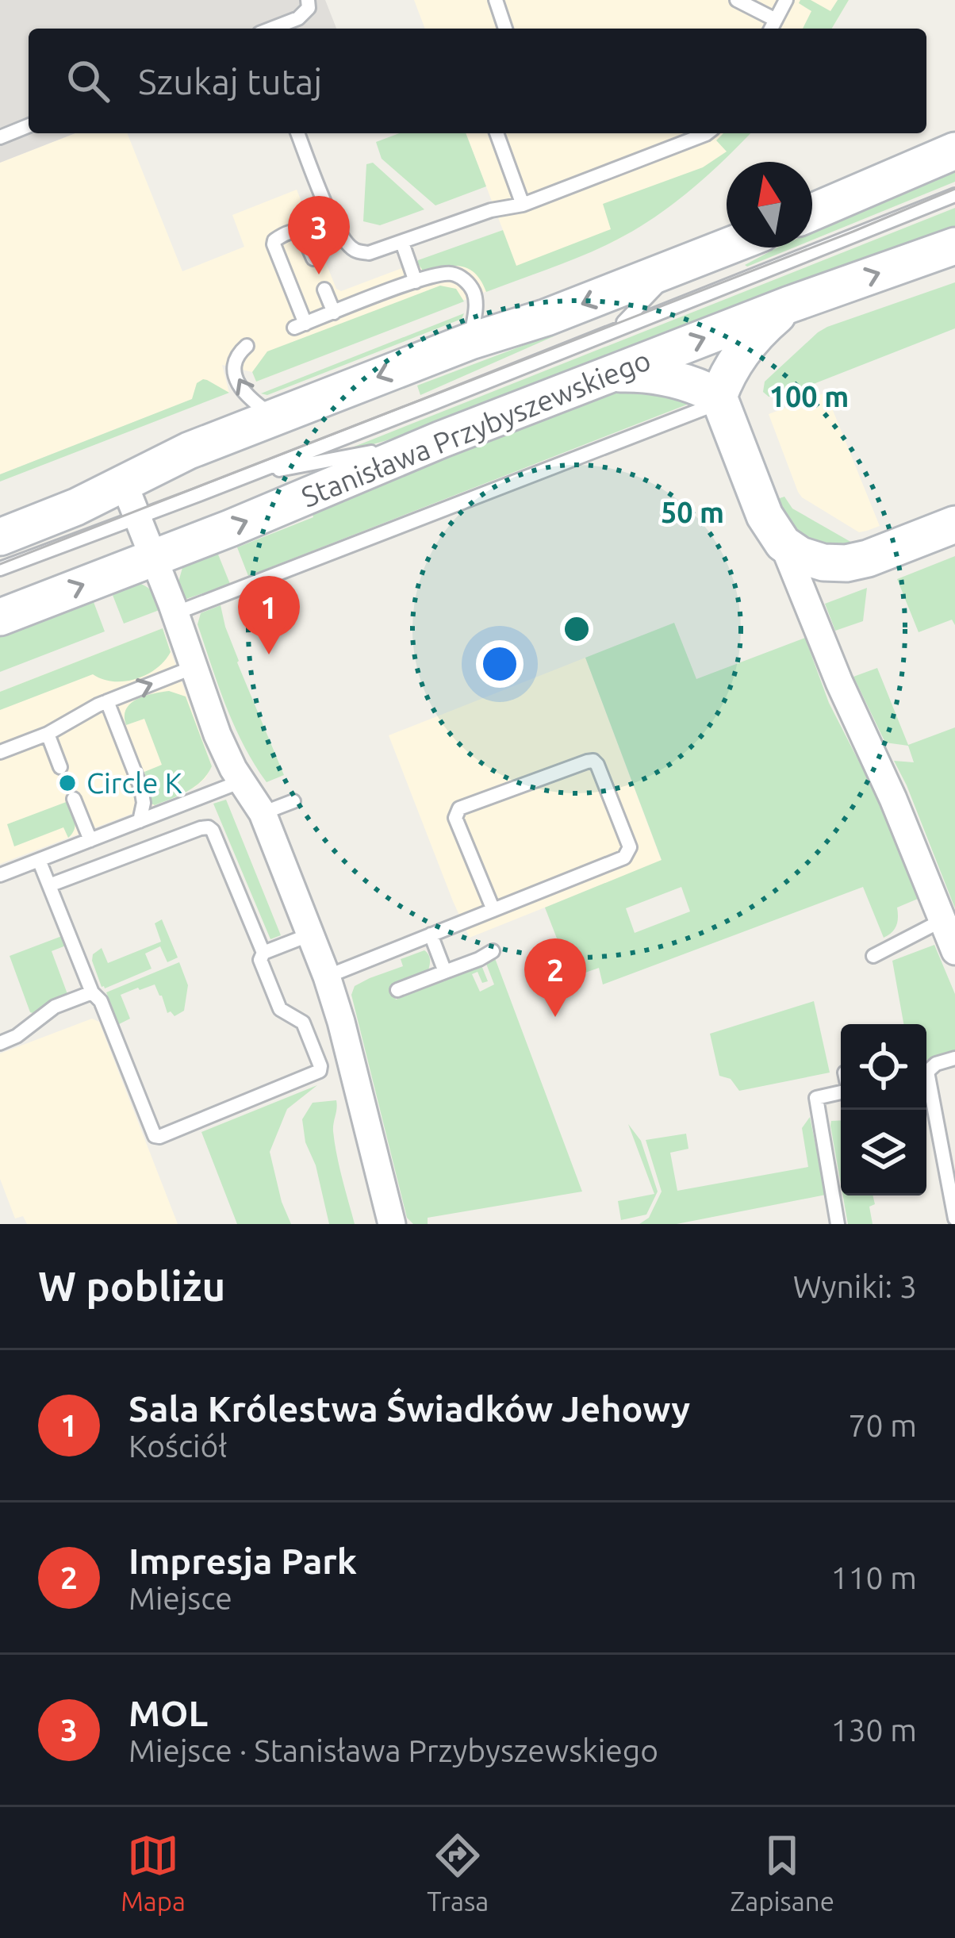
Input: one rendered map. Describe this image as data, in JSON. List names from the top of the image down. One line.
{"streets":{"main road":["Stanisława Przybyszewskiego"]},"places":["Circle K"],"north":"top","page":{"search":"Szukaj tutaj","pins":["3","1","2"],"heading":["W pobliżu","Wyniki: 3"],"list":[{"mark":"1","name":"Sala Królestwa Świadków Jehowy","note":"Kościół","value":"70 m"},{"mark":"2","name":"Impresja Park","note":"Miejsce","value":"110 m"},{"mark":"3","name":"MOL","note":"Miejsce · Stanisława Przybyszewskiego","value":"130 m"}],"nav":["Mapa","Trasa","Zapisane"]},"rings":["100 m","50 m"]}
